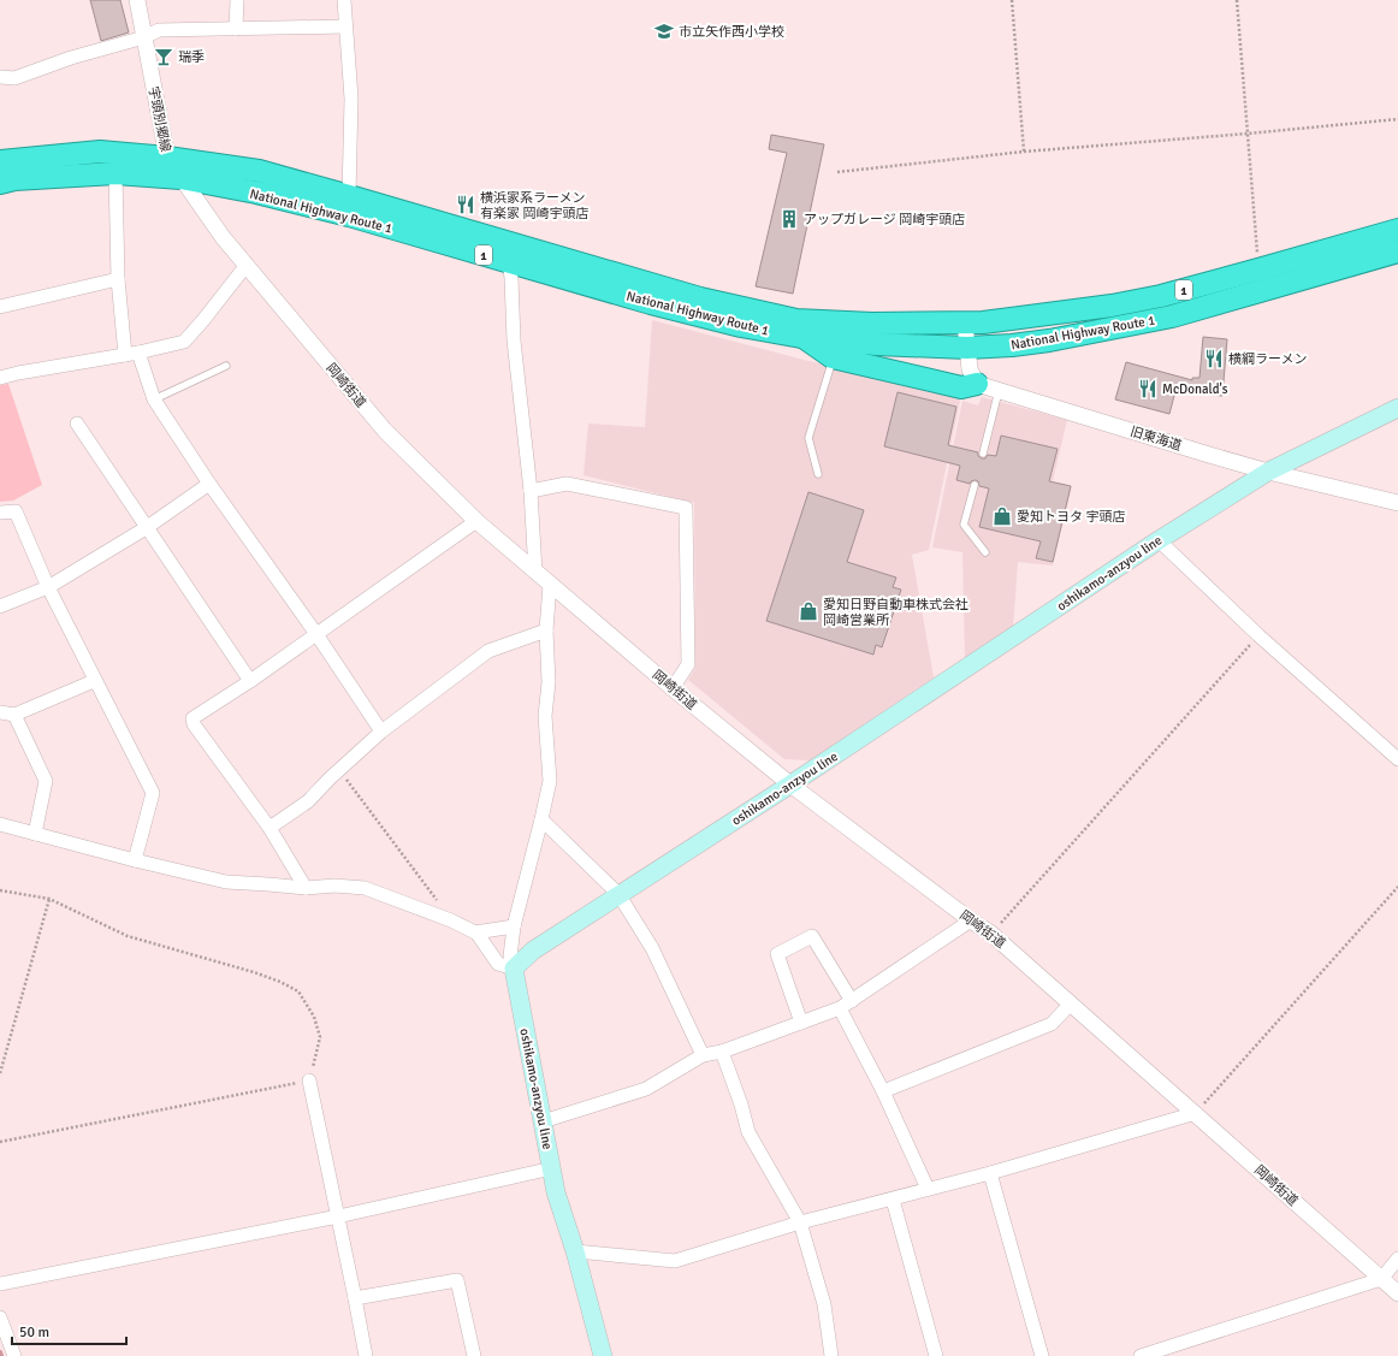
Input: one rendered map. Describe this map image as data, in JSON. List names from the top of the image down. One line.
{"streets":{"highway":["National Highway Route 1","1"],"main road":["oshikamo-anzyou line"],"street":["宇頭別郷線","岡崎街道","旧東海道"]},"crossings":[["宇頭別郷線","National Highway Route 1"],["宇頭別郷線","岡崎街道"],["National Highway Route 1","岡崎街道"],["岡崎街道","oshikamo-anzyou line"],["旧東海道","oshikamo-anzyou line"]],"places":{"school or university":["市立矢作西小学校"],"bar":["瑞季"],"restaurant":["横浜家系ラーメン 有楽家 岡崎宇頭店","横綱ラーメン","McDonald's"],"building":["アップガレージ 岡崎宇頭店"],"shop":["愛知トヨタ 宇頭店","愛知日野自動車株式会社 岡崎営業所"]},"scale_bar":"50 m"}
